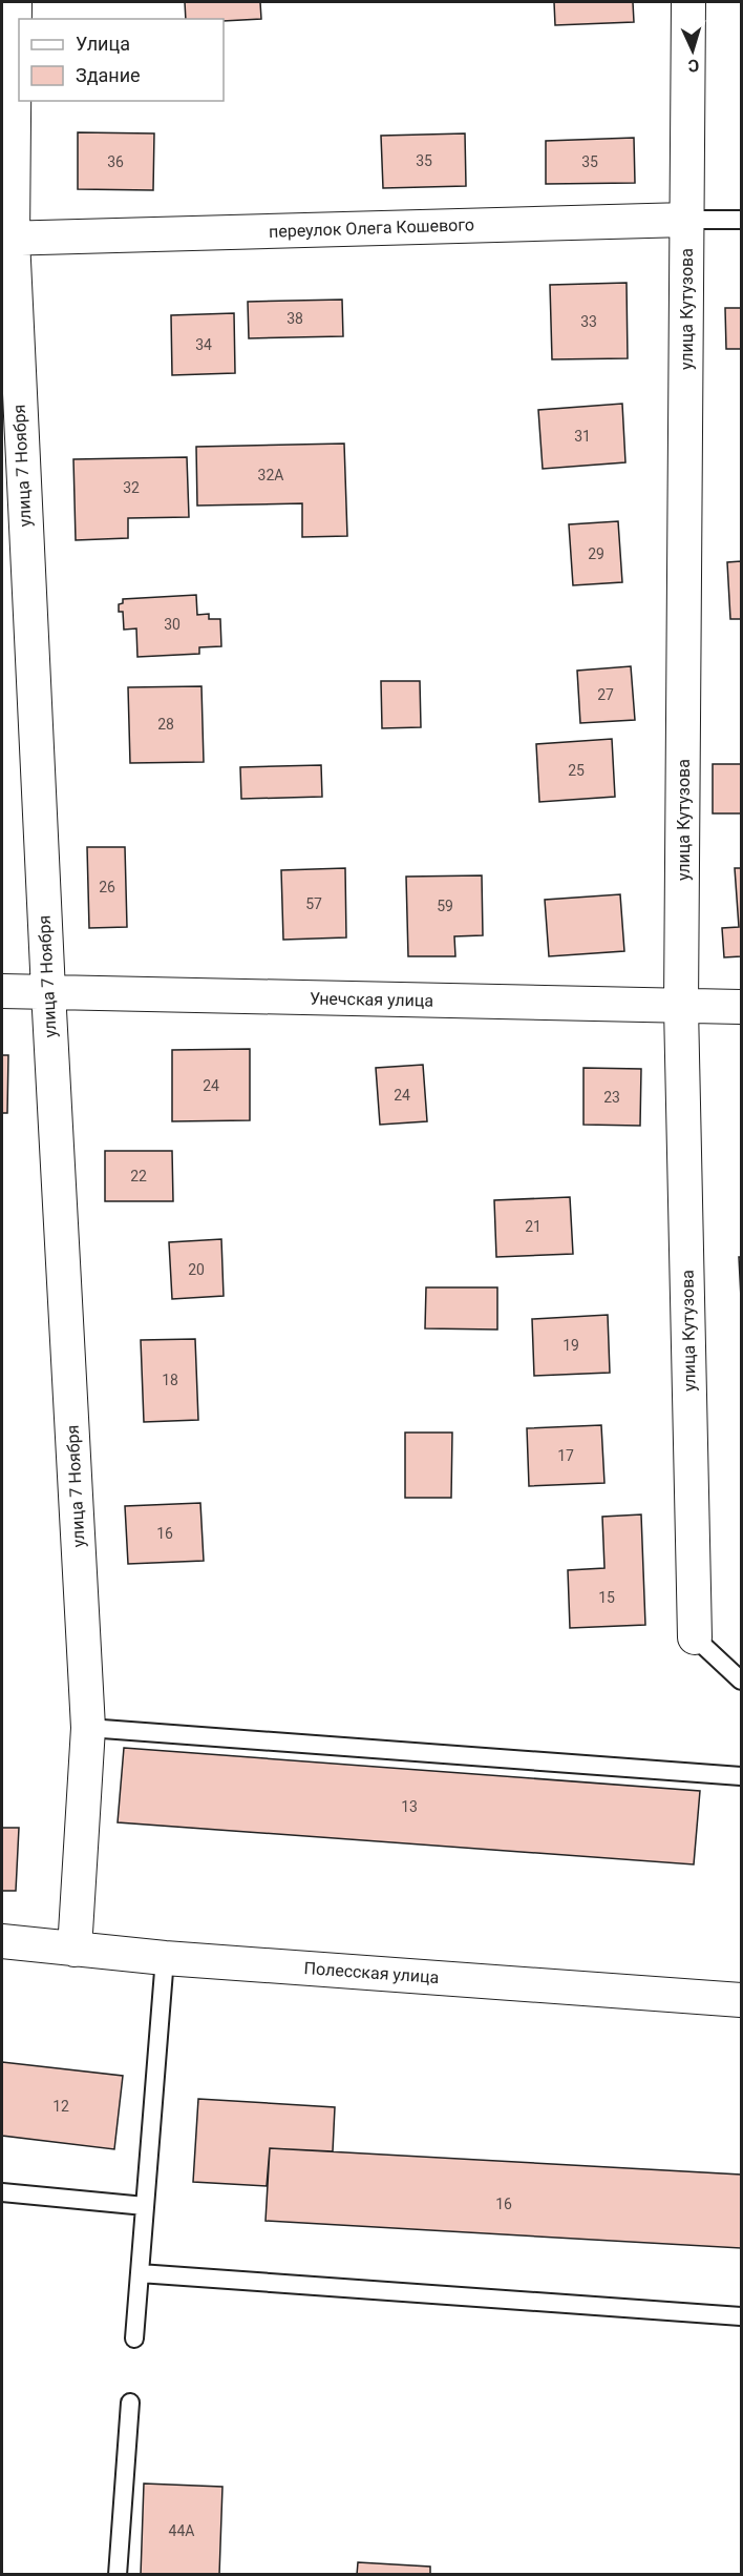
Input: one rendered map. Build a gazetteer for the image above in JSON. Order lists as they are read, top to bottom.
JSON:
{
  "streets": {
    "street": [
      "переулок Олега Кошевого",
      "улица Кутузова",
      "улица 7 Ноября",
      "Унечская улица",
      "Полесская улица"
    ]
  },
  "crossings": [
    ["переулок Олега Кошевого", "улица Кутузова"],
    ["переулок Олега Кошевого", "улица 7 Ноября"],
    ["улица Кутузова", "Унечская улица"],
    ["улица 7 Ноября", "Унечская улица"],
    ["улица 7 Ноября", "Полесская улица"]
  ],
  "house_numbers": [
    "35",
    "36",
    "35",
    "38",
    "33",
    "34",
    "31",
    "32А",
    "32",
    "29",
    "30",
    "27",
    "28",
    "25",
    "26",
    "57",
    "59",
    "24",
    "24",
    "23",
    "22",
    "21",
    "20",
    "19",
    "18",
    "17",
    "16",
    "15",
    "13",
    "12",
    "16",
    "44А"
  ],
  "legend": ["Улица", "Здание"],
  "north": "bottom"
}
